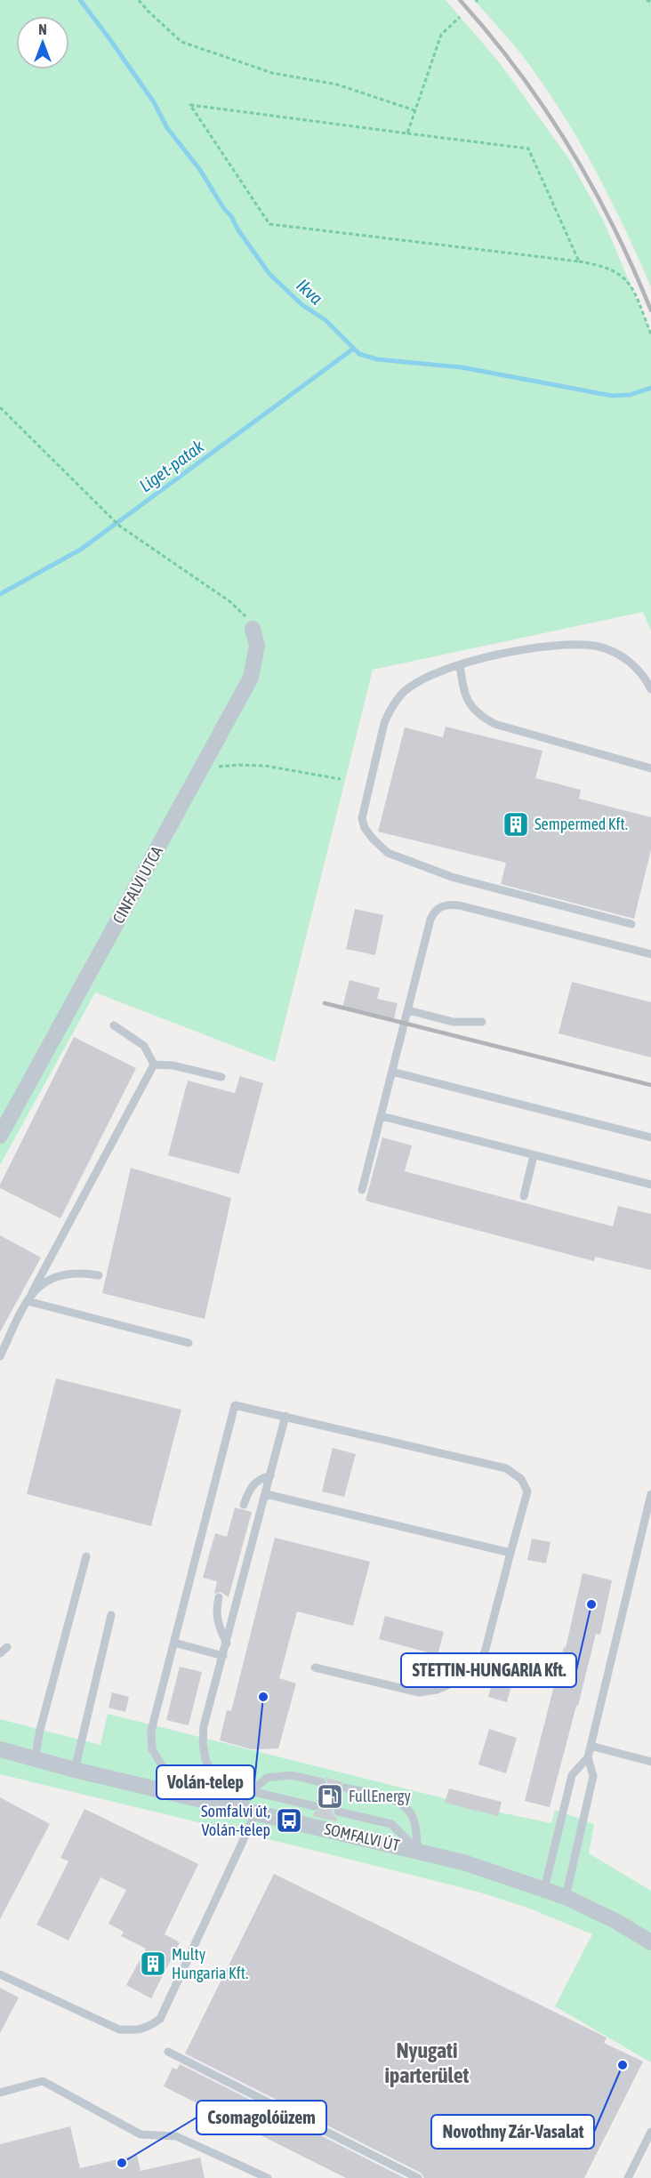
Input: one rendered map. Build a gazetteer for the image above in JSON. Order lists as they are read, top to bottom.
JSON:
{
  "streets": {
    "street": ["CINFALVI UTCA", "SOMFALVI ÚT"]
  },
  "districts": ["Nyugati iparterület"],
  "water": ["Ikva", "Liget-patak"],
  "places": {
    "building": ["Sempermed Kft.", "Multy Hungaria Kft."],
    "other": [
      "STETTIN-HUNGARIA Kft.",
      "Volán-telep",
      "Novothny Zár-Vasalat",
      "Csomagolóüzem"
    ],
    "fuel station": ["FullEnergy"],
    "bus stop": ["Somfalvi út, Volán-telep"]
  },
  "north": "top"
}
